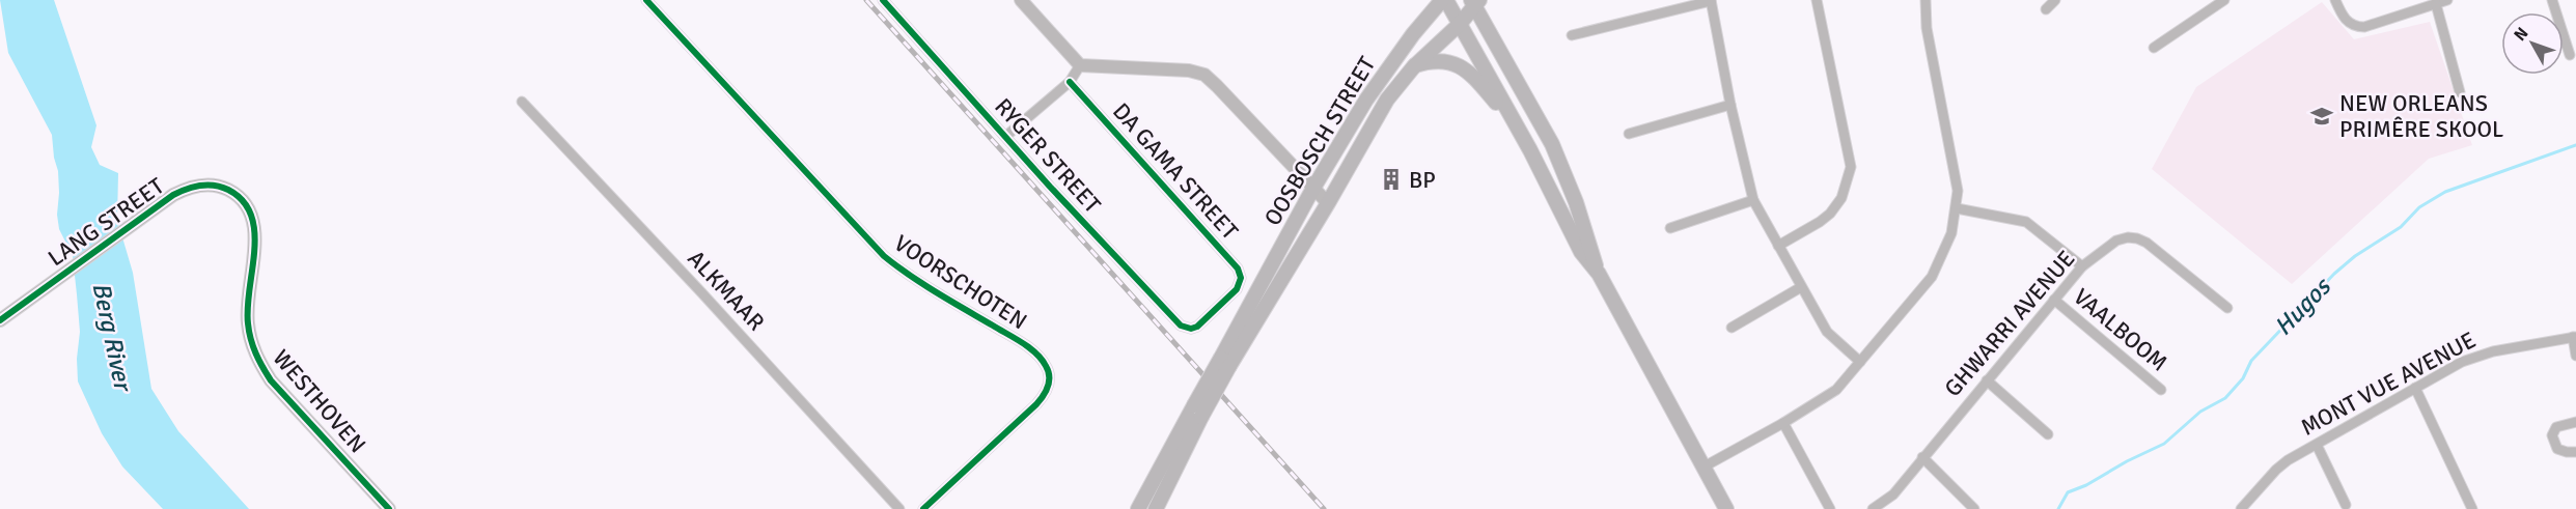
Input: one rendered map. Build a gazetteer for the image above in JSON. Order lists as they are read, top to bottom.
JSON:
{
  "streets": {
    "main road": ["OOSBOSCH STREET"],
    "street": [
      "RYGER STREET",
      "DA GAMA STREET",
      "LANG STREET",
      "VOORSCHOTEN",
      "ALKMAAR",
      "GHWARRI AVENUE",
      "VAALBOOM",
      "MONT VUE AVENUE",
      "WESTHOVEN"
    ]
  },
  "crossings": [
    ["RYGER STREET", "DA GAMA STREET"],
    ["LANG STREET", "WESTHOVEN"],
    ["GHWARRI AVENUE", "VAALBOOM"]
  ],
  "water": ["Hugos", "Berg River"],
  "places": {
    "school or university": ["NEW ORLEANS PRIMÊRE SKOOL"],
    "building": ["BP"]
  },
  "north": "top left"
}
